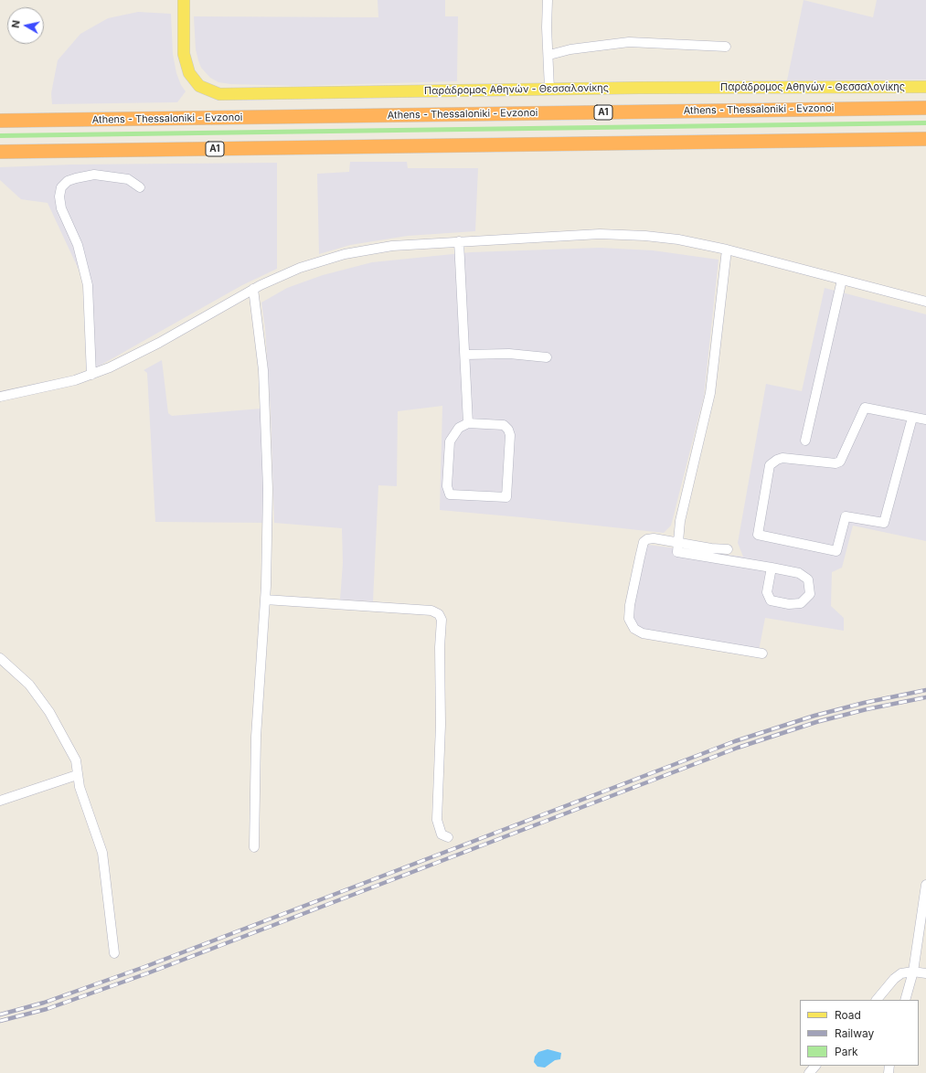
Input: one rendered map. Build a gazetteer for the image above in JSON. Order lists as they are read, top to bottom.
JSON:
{
  "streets": {
    "highway": ["Athens - Thessaloniki - Evzonoi", "Α1"],
    "main road": ["Παράδρομος Αθηνών - Θεσσαλονίκης"]
  },
  "legend": ["Road", "Railway", "Park"],
  "north": "left"
}
